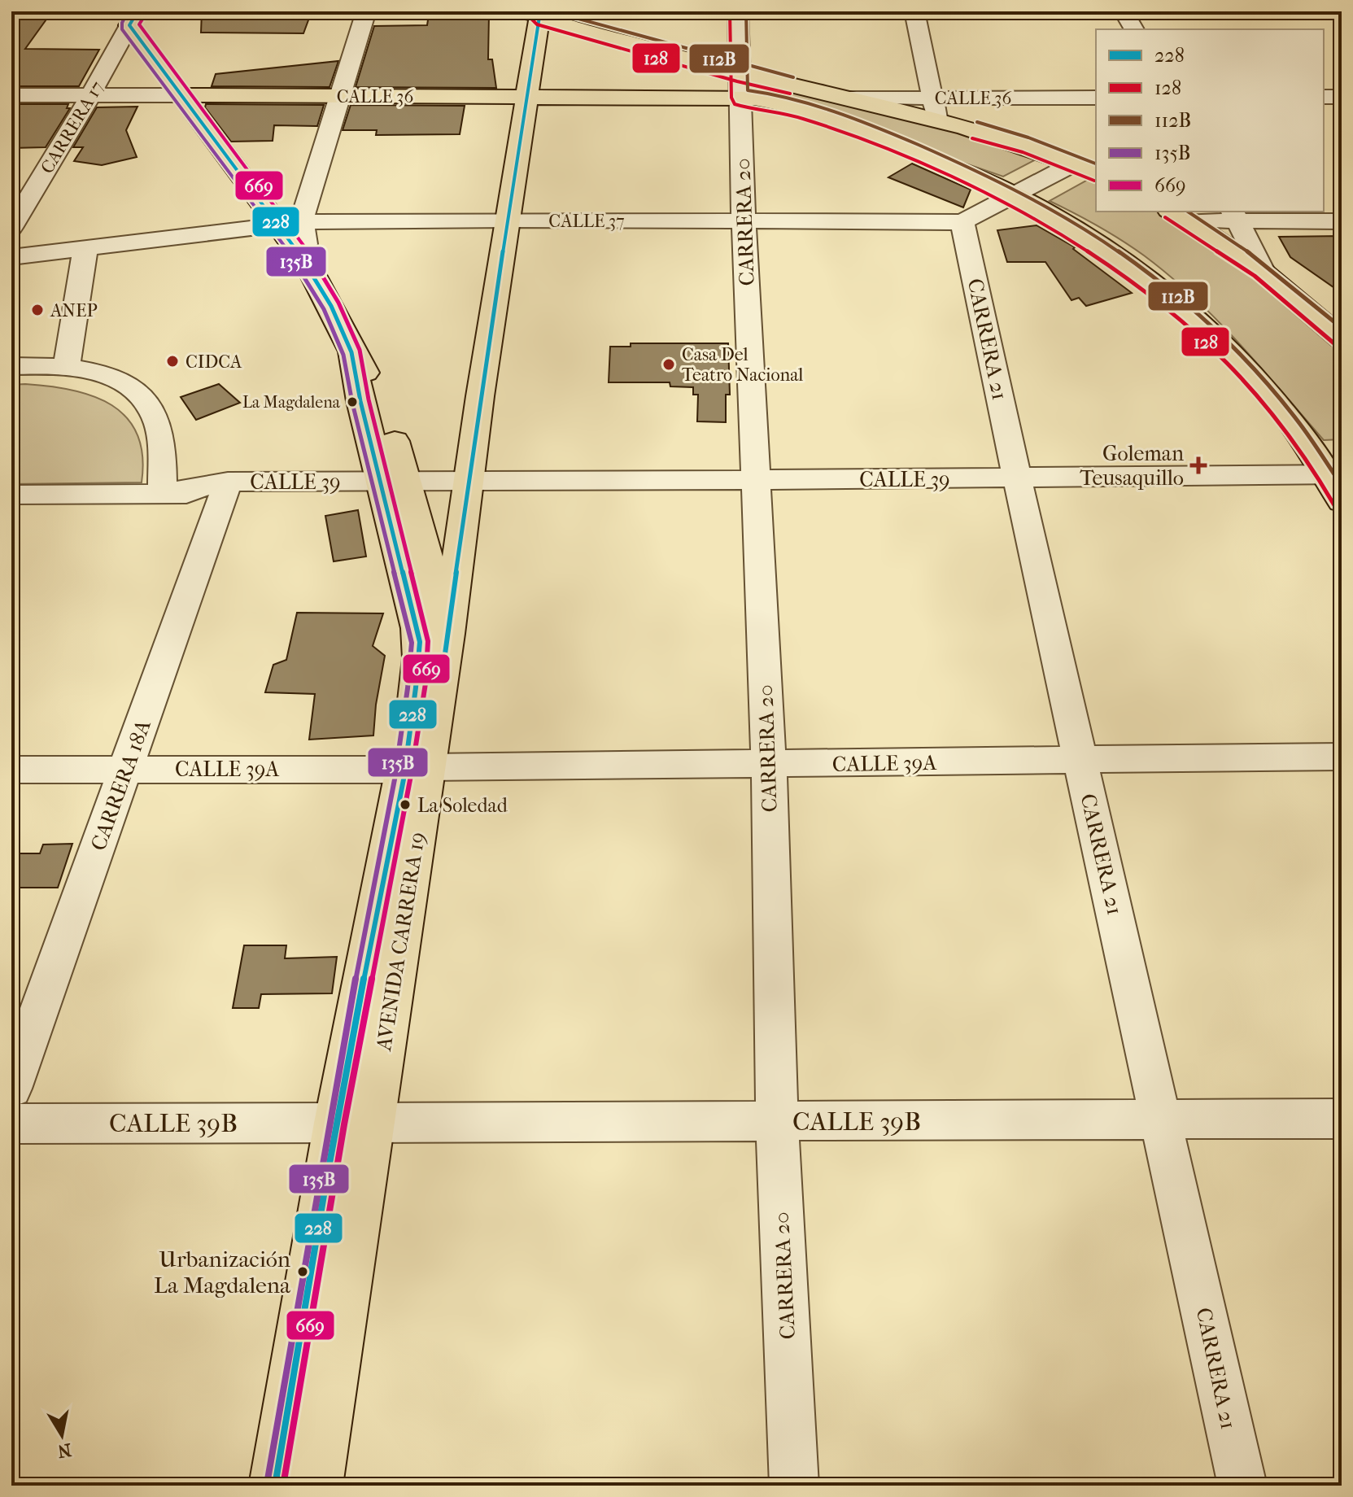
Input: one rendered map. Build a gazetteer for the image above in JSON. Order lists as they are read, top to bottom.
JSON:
{
  "streets": {
    "main road": ["CALLE 36", "AVENIDA CARRERA 19"],
    "street": [
      "CARRERA 17",
      "CALLE 37",
      "CARRERA 20",
      "CARRERA 21",
      "CALLE 39",
      "CALLE 39A",
      "CARRERA 18A",
      "CALLE 39B"
    ]
  },
  "crossings": [
    ["CALLE 36", "CARRERA 17"],
    ["CALLE 36", "CARRERA 20"],
    ["CALLE 36", "AVENIDA CARRERA 19"],
    ["CALLE 37", "CARRERA 20"],
    ["CALLE 37", "CARRERA 21"],
    ["CALLE 37", "AVENIDA CARRERA 19"],
    ["CARRERA 20", "CALLE 39"],
    ["CARRERA 20", "CALLE 39A"],
    ["CARRERA 20", "CALLE 39B"],
    ["CARRERA 21", "CALLE 39"],
    ["CARRERA 21", "CALLE 39A"],
    ["CARRERA 21", "CALLE 39B"],
    ["CALLE 39", "CARRERA 18A"],
    ["CALLE 39", "AVENIDA CARRERA 19"],
    ["CALLE 39A", "CARRERA 18A"],
    ["CALLE 39A", "AVENIDA CARRERA 19"],
    ["AVENIDA CARRERA 19", "CALLE 39B"]
  ],
  "places": {
    "other": [
      "ANEP",
      "CIDCA",
      "Casa Del Teatro Nacional",
      "La Magdalena",
      "La Soledad",
      "Urbanización La Magdalena"
    ],
    "health": ["Goleman Teusaquillo"]
  },
  "lines": [
    "transit line 228",
    "transit line 128",
    "transit line 112B",
    "transit line 135B",
    "transit line 669"
  ],
  "legend": [
    "228",
    "128",
    "112B",
    "135B",
    "669"
  ],
  "north": "bottom"
}
